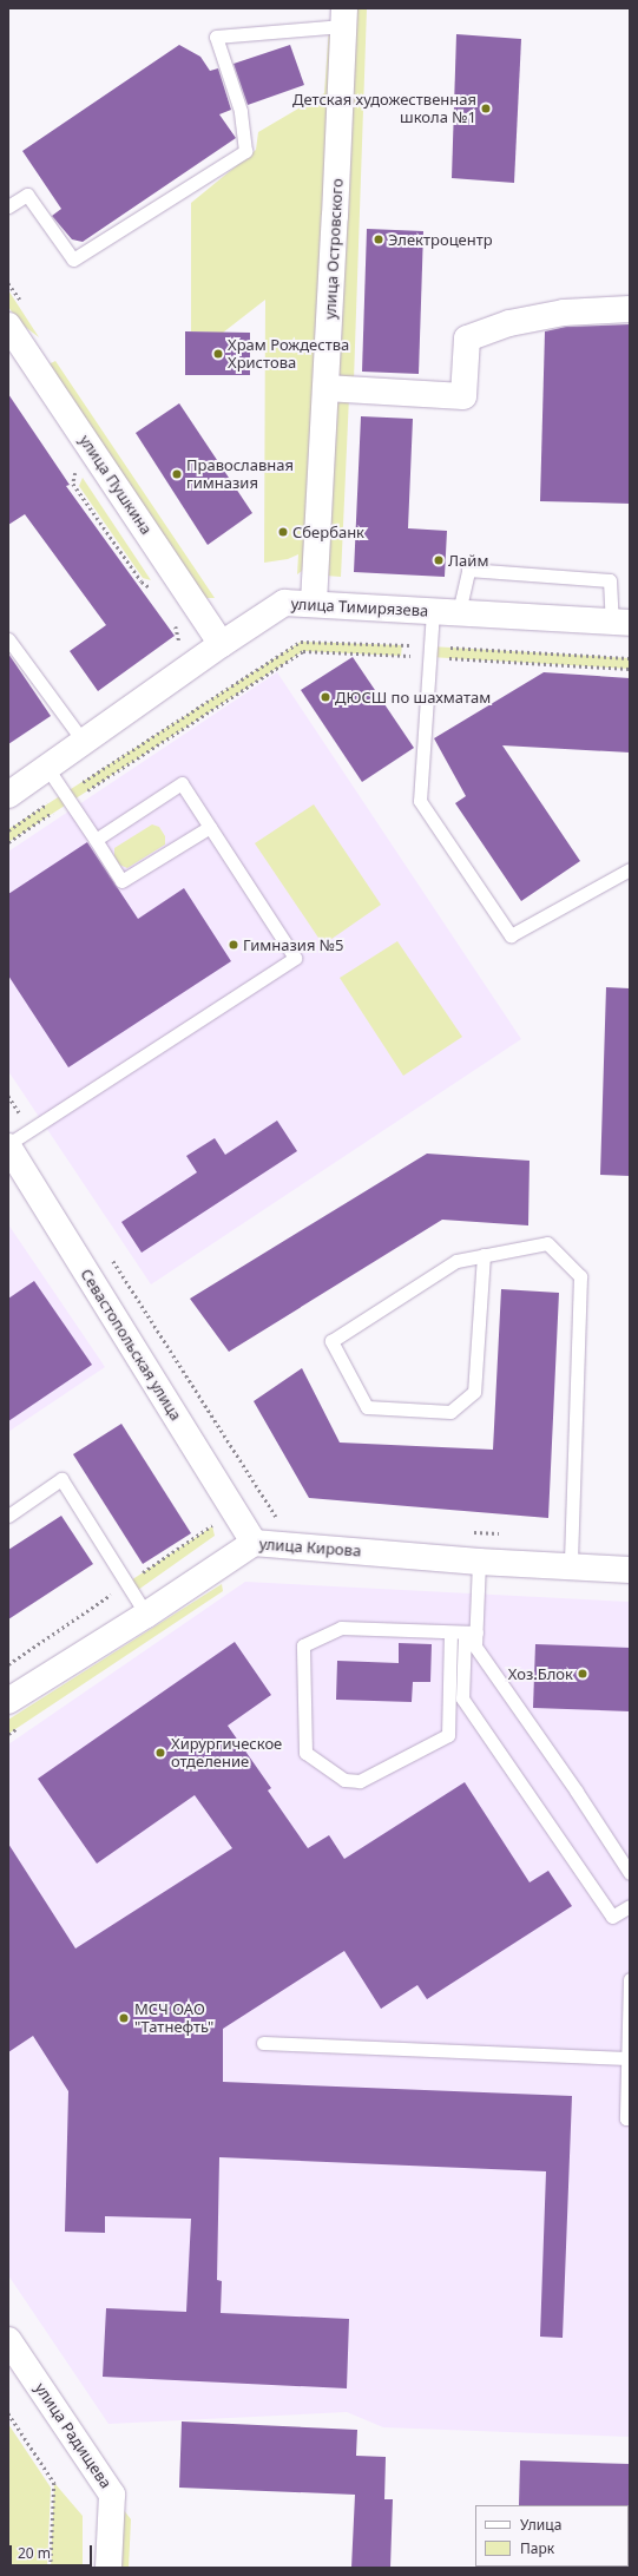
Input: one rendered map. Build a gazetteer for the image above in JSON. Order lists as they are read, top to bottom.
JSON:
{
  "streets": {
    "street": [
      "улица Островского",
      "улица Пушкина",
      "улица Тимирязева",
      "Севастопольская улица",
      "улица Кирова",
      "улица Радищева"
    ]
  },
  "crossings": [
    ["улица Островского", "улица Тимирязева"],
    ["улица Пушкина", "улица Тимирязева"],
    ["Севастопольская улица", "улица Кирова"]
  ],
  "places": [
    "Детская художественная школа №1",
    "Электроцентр",
    "Храм Рождества Христова",
    "Православная гимназия",
    "Сбербанк",
    "Лайм",
    "ДЮСШ по шахматам",
    "Гимназия №5",
    "Хоз.Блок",
    "Хирургическое отделение",
    "МСЧ ОАО \"Татнефть\""
  ],
  "legend": ["Улица", "Парк"],
  "scale_bar": "20 m"
}
